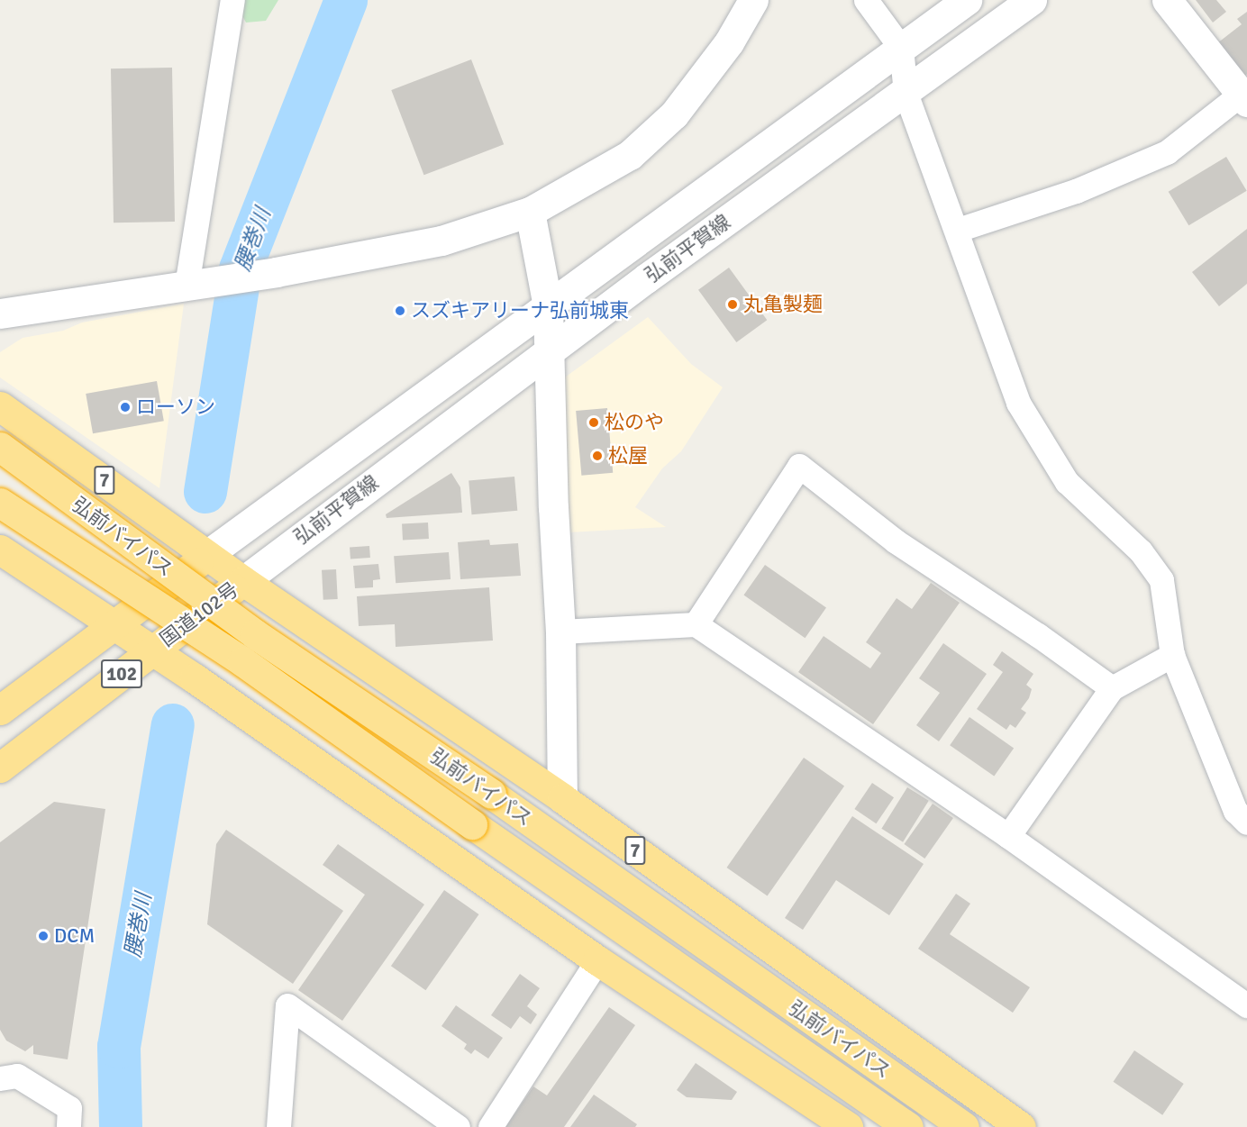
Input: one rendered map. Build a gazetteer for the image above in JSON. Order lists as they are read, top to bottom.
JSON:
{
  "streets": {
    "highway": [
      "7",
      "弘前バイパス",
      "国道102号",
      "102"
    ],
    "main road": ["弘前平賀線"]
  },
  "crossings": [
    ["弘前平賀線", "7"],
    ["弘前平賀線", "国道102号"],
    ["弘前平賀線", "102"],
    ["7", "国道102号"],
    ["7", "102"]
  ],
  "water": ["腰巻川"],
  "places": [
    "丸亀製麺",
    "スズキアリーナ弘前城東",
    "ローソン",
    "松のや",
    "松屋",
    "DCM"
  ]
}
